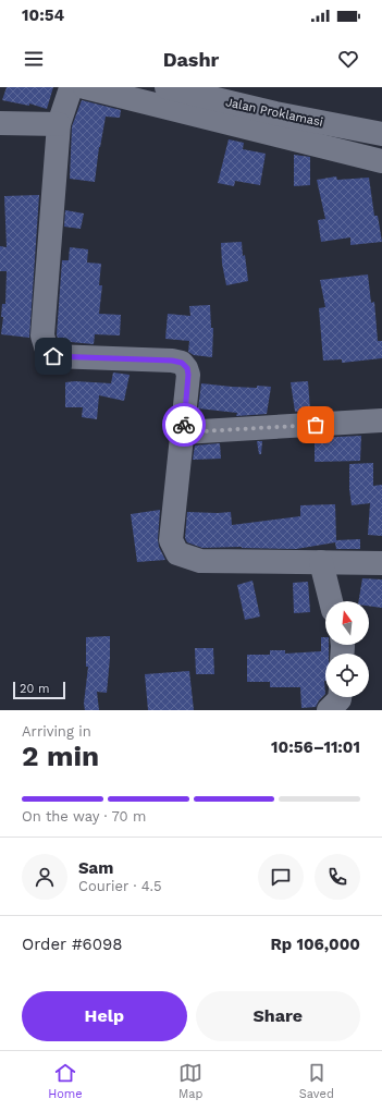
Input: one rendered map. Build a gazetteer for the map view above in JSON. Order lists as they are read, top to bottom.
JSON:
{
  "streets": {
    "street": ["Jalan Proklamasi"]
  },
  "scale_bar": "20 m",
  "north": "top",
  "page": {
    "status": "10:54",
    "header": "Dashr",
    "scale": "20 m",
    "heading": ["2 min", "Arriving in", "10:56–11:01"],
    "panel": [
      "Sam",
      "Courier · 4.5",
      "Order #6098",
      "Rp 106,000"
    ],
    "bar": "On the way · 70 m",
    "buttons": ["Help", "Share"],
    "tabs": ["Home", "Map", "Saved"]
  }
}
